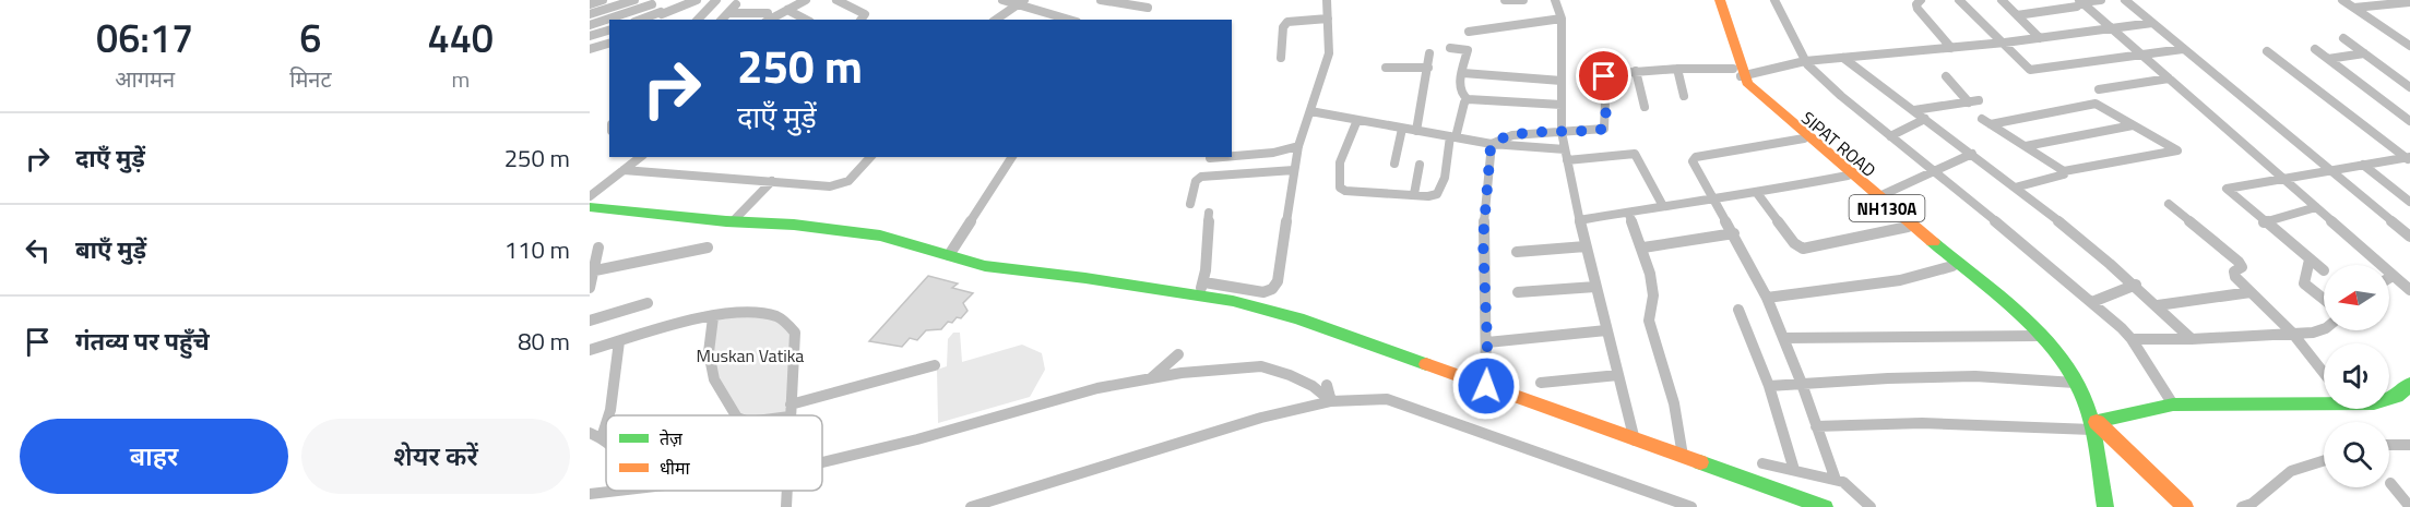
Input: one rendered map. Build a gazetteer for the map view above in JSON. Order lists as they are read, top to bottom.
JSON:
{
  "streets": {
    "main road": ["SIPAT ROAD", "NH130A"]
  },
  "parks": ["Muskan Vatika"],
  "legend": ["तेज़", "धीमा"],
  "north": "left",
  "page": {
    "eta": [
      "06:17",
      "आगमन",
      "6",
      "मिनट",
      "440",
      "m"
    ],
    "turn": ["250 m", "दाएँ मुड़ें"],
    "list": [
      {
        "name": "दाएँ मुड़ें",
        "value": "250 m"
      },
      {
        "name": "बाएँ मुड़ें",
        "value": "110 m"
      },
      {
        "name": "गंतव्य पर पहुँचे",
        "value": "80 m"
      }
    ],
    "buttons": ["बाहर", "शेयर करें"]
  }
}
